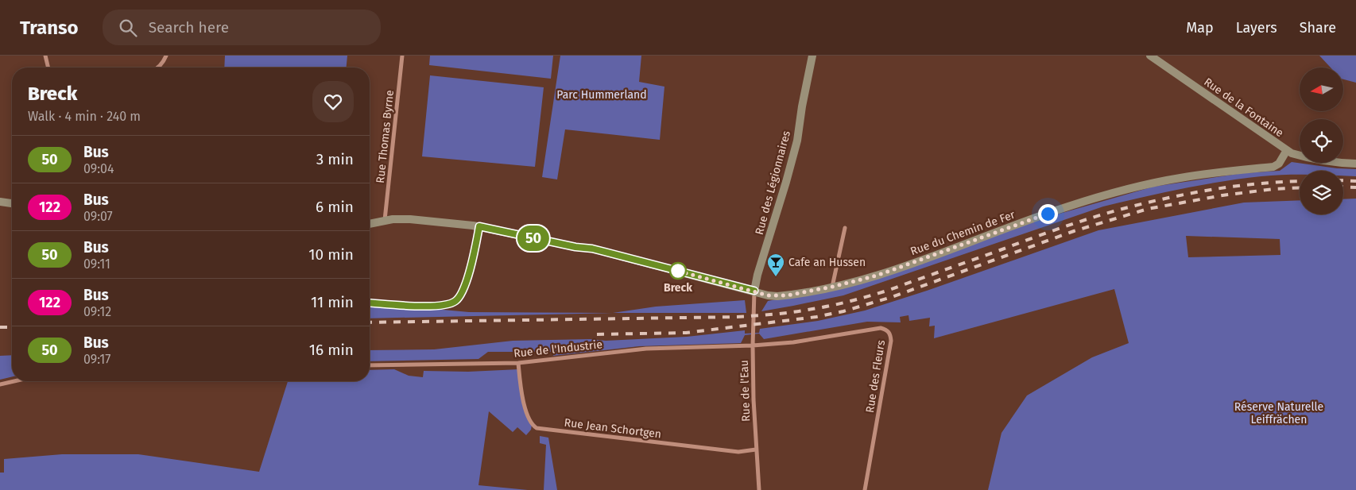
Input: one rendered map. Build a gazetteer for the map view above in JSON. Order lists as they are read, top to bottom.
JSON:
{
  "streets": {
    "main road": ["Rue de la Fontaine", "Rue des Légionnaires", "Rue du Chemin de Fer"],
    "street": [
      "Rue Thomas Byrne",
      "Rue de l'Industrie",
      "Rue des Fleurs",
      "Rue de l'Eau",
      "Rue Jean Schortgen"
    ]
  },
  "crossings": [
    ["Rue de la Fontaine", "Rue du Chemin de Fer"],
    ["Rue Thomas Byrne", "Rue du Chemin de Fer"],
    ["Rue des Légionnaires", "Rue du Chemin de Fer"],
    ["Rue des Légionnaires", "Rue de l'Eau"],
    ["Rue du Chemin de Fer", "Rue de l'Eau"],
    ["Rue de l'Industrie", "Rue des Fleurs"],
    ["Rue de l'Industrie", "Rue de l'Eau"],
    ["Rue de l'Industrie", "Rue Jean Schortgen"],
    ["Rue des Fleurs", "Rue de l'Eau"],
    ["Rue de l'Eau", "Rue Jean Schortgen"]
  ],
  "parks": ["Parc Hummerland", "Réserve Naturelle Leiffrächen"],
  "places": {
    "other": ["Breck"],
    "bar": ["Cafe an Hussen"]
  },
  "lines": ["bus line 50"],
  "north": "left",
  "page": {
    "header": "Transo",
    "search": "Search here",
    "nav": ["Map", "Layers", "Share"],
    "on_map": "50",
    "heading": ["Breck", "Walk · 4 min · 240 m"],
    "list": [
      {
        "mark": "50",
        "name": "Bus",
        "note": "09:04",
        "value": "3 min"
      },
      {
        "mark": "122",
        "name": "Bus",
        "note": "09:07",
        "value": "6 min"
      },
      {
        "mark": "50",
        "name": "Bus",
        "note": "09:11",
        "value": "10 min"
      },
      {
        "mark": "122",
        "name": "Bus",
        "note": "09:12",
        "value": "11 min"
      },
      {
        "mark": "50",
        "name": "Bus",
        "note": "09:17",
        "value": "16 min"
      }
    ]
  }
}
